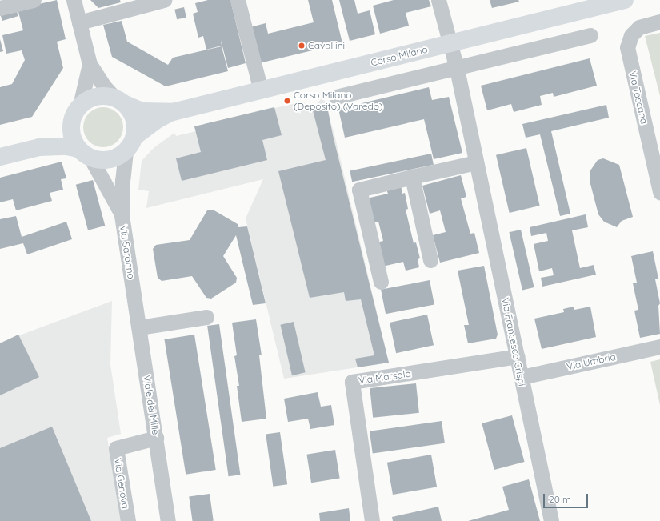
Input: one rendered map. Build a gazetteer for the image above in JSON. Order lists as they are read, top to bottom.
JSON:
{
  "streets": {
    "main road": ["Corso Milano"],
    "street": [
      "Via Toscana",
      "Via Saronno",
      "Via Francesco Crispi",
      "Via Umbria",
      "Via Marsala",
      "Viale dei Mille",
      "Via Genova"
    ]
  },
  "crossings": [
    ["Corso Milano", "Via Saronno"],
    ["Corso Milano", "Via Francesco Crispi"],
    ["Via Saronno", "Viale dei Mille"],
    ["Via Francesco Crispi", "Via Umbria"],
    ["Via Francesco Crispi", "Via Marsala"],
    ["Viale dei Mille", "Via Genova"]
  ],
  "places": ["Cavallini", "Corso Milano (Deposito) (Varedo)"],
  "scale_bar": "20 m"
}
